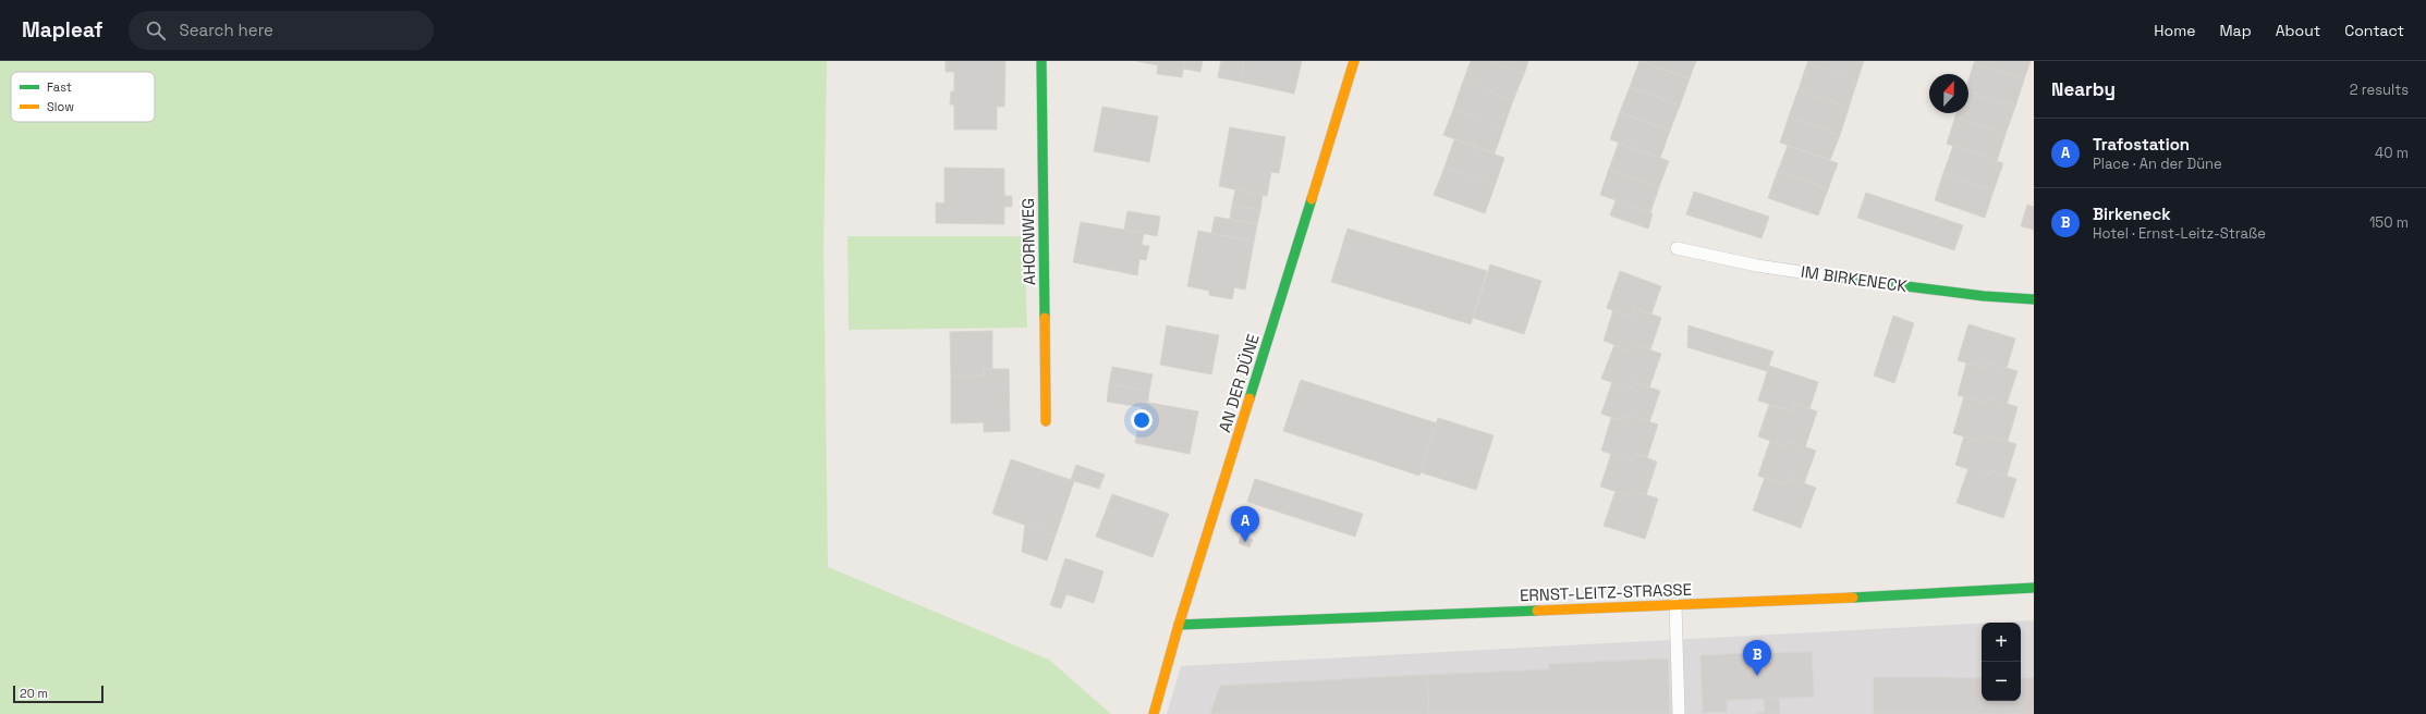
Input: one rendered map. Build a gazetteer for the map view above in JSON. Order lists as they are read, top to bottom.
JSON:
{
  "streets": {
    "street": [
      "AHORNWEG",
      "IM BIRKENECK",
      "AN DER DÜNE",
      "ERNST-LEITZ-STRASSE"
    ]
  },
  "crossings": [
    ["AN DER DÜNE", "ERNST-LEITZ-STRASSE"]
  ],
  "legend": ["Fast", "Slow"],
  "scale_bar": "20 m",
  "north": "top",
  "page": {
    "header": "Mapleaf",
    "search": "Search here",
    "nav": [
      "Home",
      "Map",
      "About",
      "Contact"
    ],
    "heading": ["Nearby", "2 results"],
    "list": [
      {
        "mark": "A",
        "name": "Trafostation",
        "note": "Place · An der Düne",
        "value": "40 m"
      },
      {
        "mark": "B",
        "name": "Birkeneck",
        "note": "Hotel · Ernst-Leitz-Straße",
        "value": "150 m"
      }
    ],
    "pins": ["A", "B"],
    "map_buttons": ["+", "−"],
    "scale": "20 m"
  }
}
